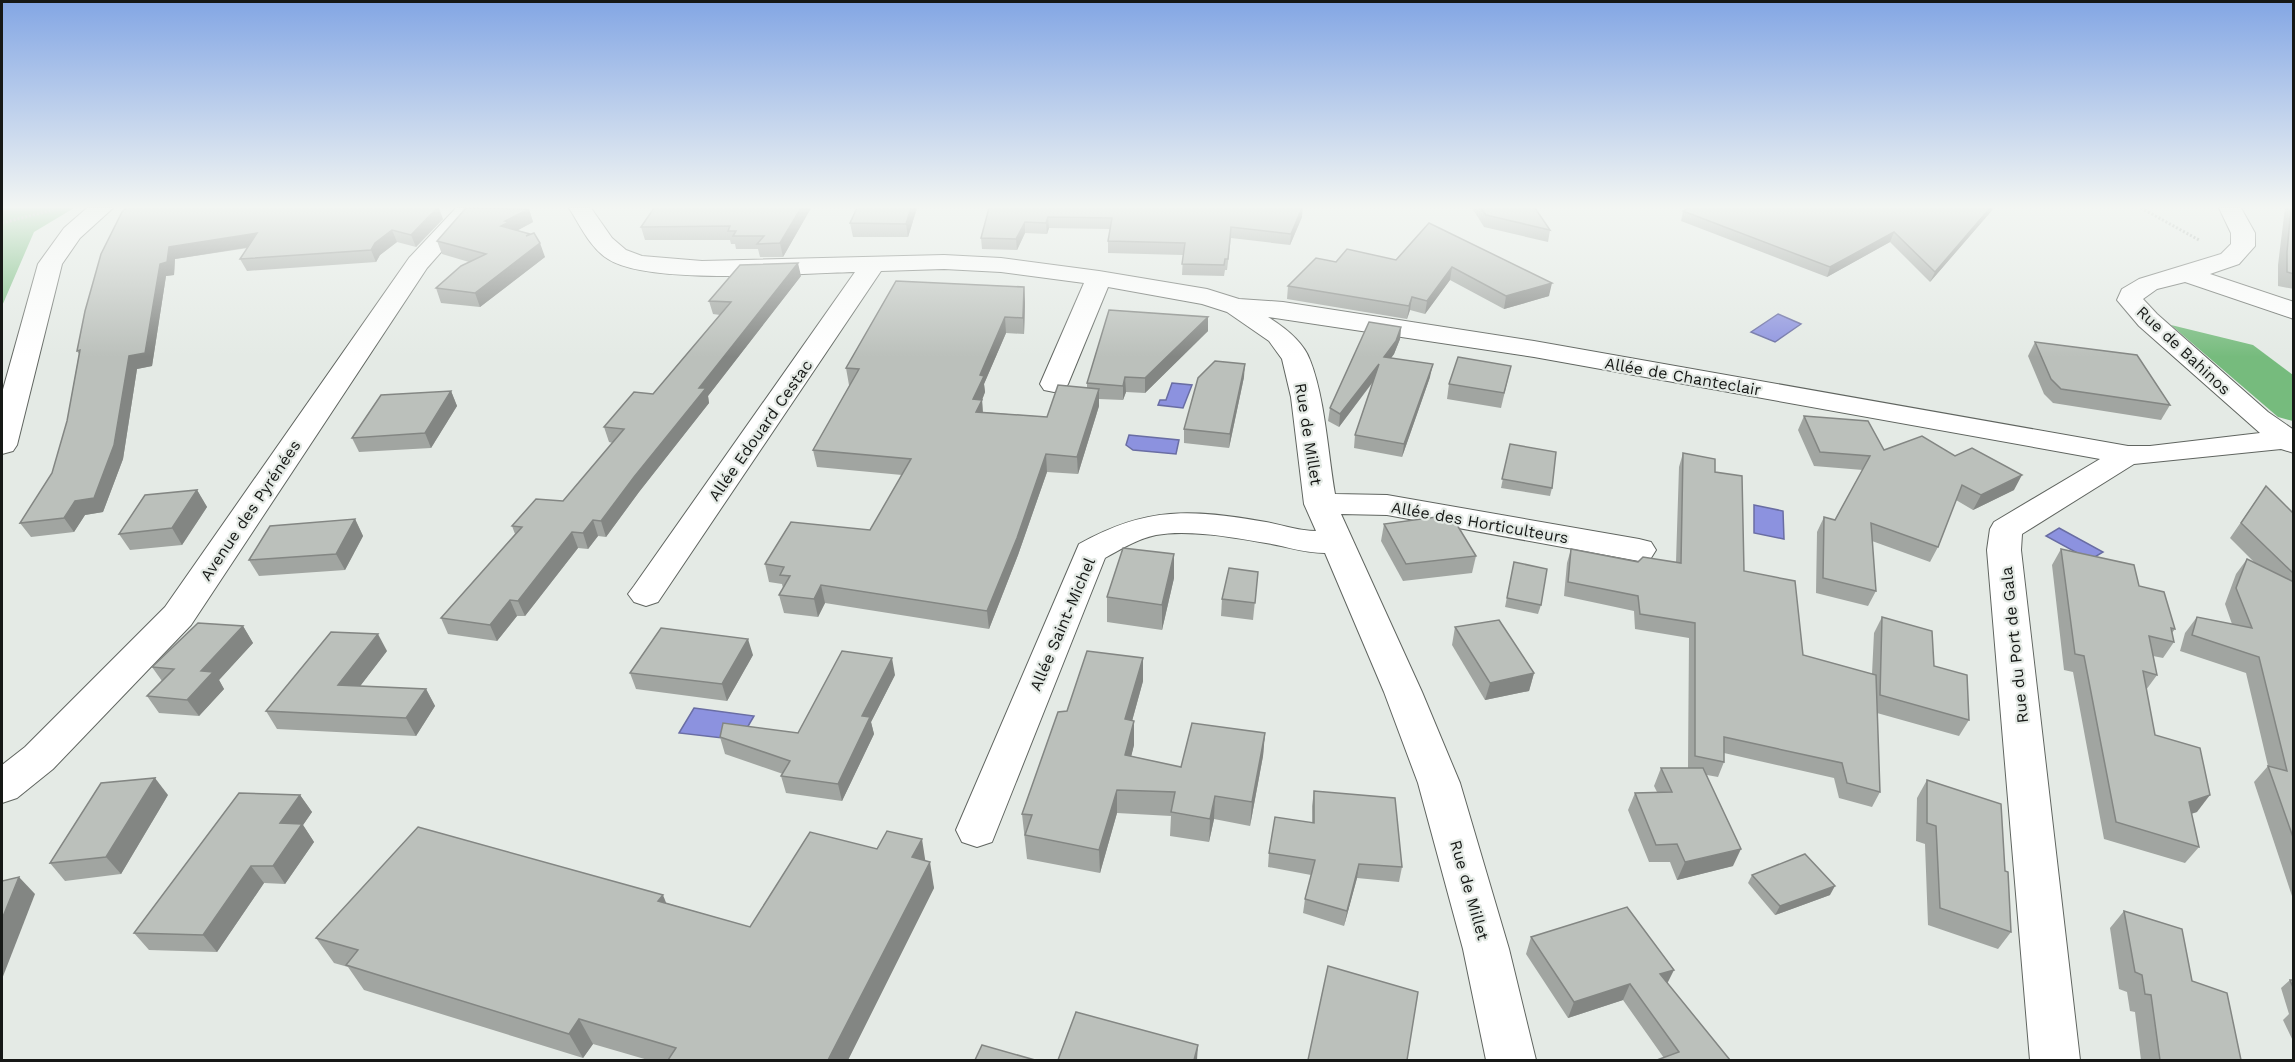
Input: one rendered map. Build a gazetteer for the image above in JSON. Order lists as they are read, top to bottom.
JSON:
{
  "streets": {
    "street": [
      "Rue de Bahinos",
      "Allée de Chanteclair",
      "Allée Edouard Cestac",
      "Rue de Millet",
      "Avenue des Pyrénées",
      "Allée des Horticulteurs",
      "Allée Saint-Michel",
      "Rue du Port de Gala"
    ]
  },
  "crossings": [
    ["Rue de Bahinos", "Rue du Port de Gala"],
    ["Allée de Chanteclair", "Rue de Millet"],
    ["Allée de Chanteclair", "Rue du Port de Gala"],
    ["Allée Edouard Cestac", "Rue de Millet"],
    ["Rue de Millet", "Allée des Horticulteurs"],
    ["Rue de Millet", "Allée Saint-Michel"]
  ]
}
